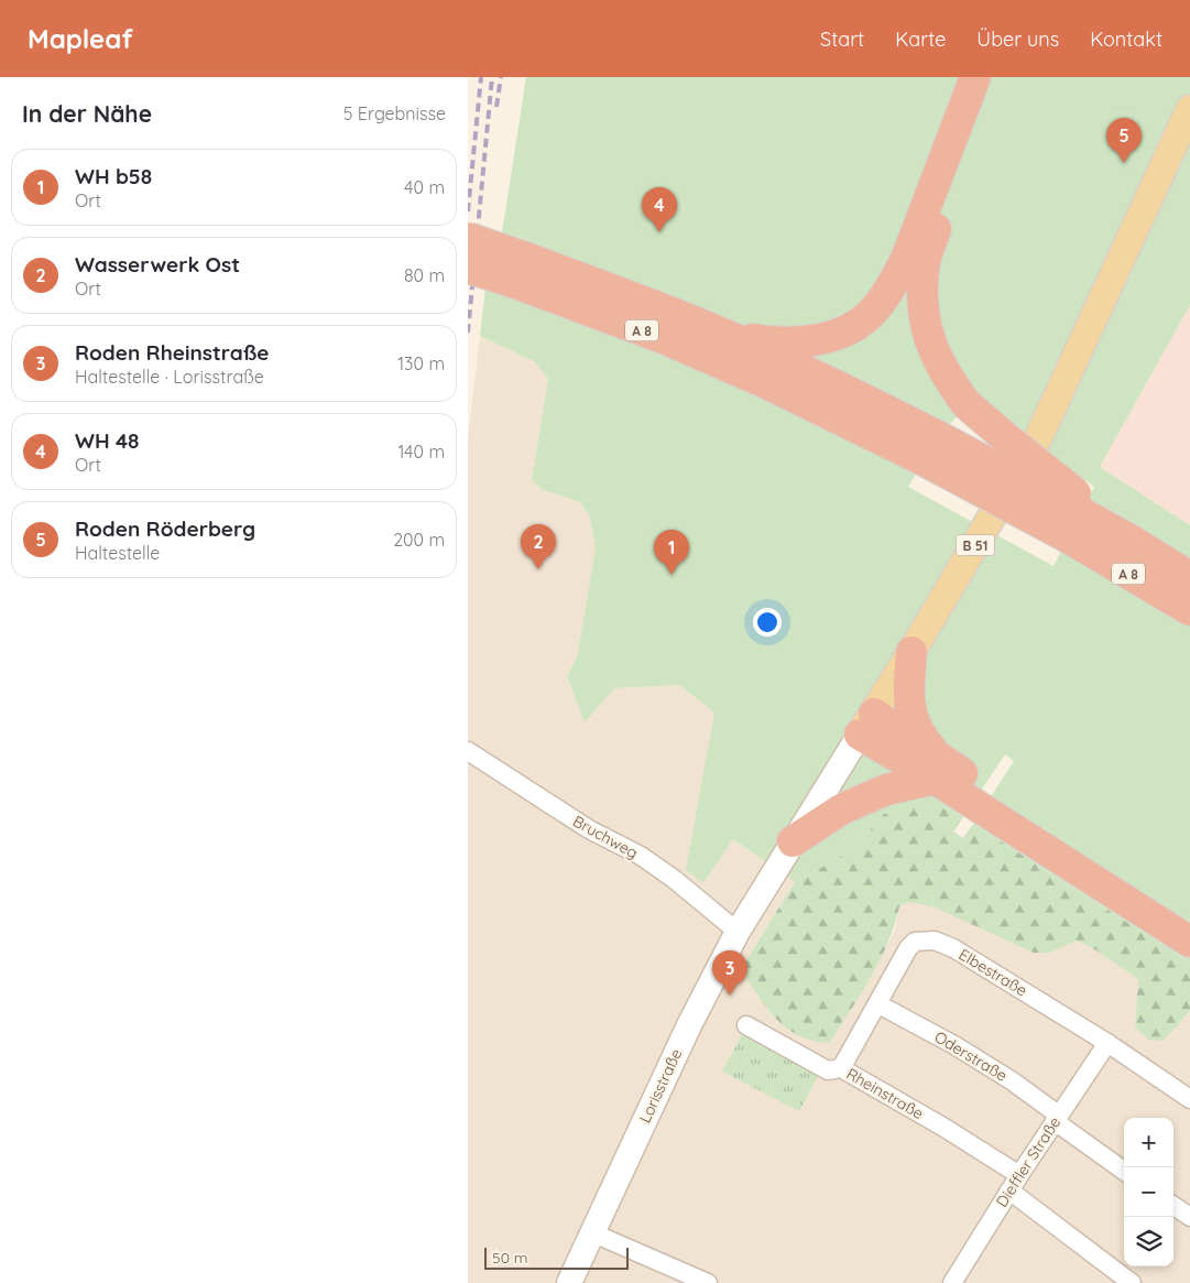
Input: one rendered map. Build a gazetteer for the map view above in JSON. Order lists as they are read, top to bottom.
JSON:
{
  "streets": {
    "highway": ["A 8"],
    "main road": ["B 51"],
    "street": [
      "Bruchweg",
      "Elbestraße",
      "Oderstraße",
      "Lorisstraße",
      "Rheinstraße",
      "Dieffler Straße"
    ]
  },
  "crossings": [
    ["B 51", "Lorisstraße"],
    ["Bruchweg", "Lorisstraße"],
    ["Elbestraße", "Oderstraße"],
    ["Elbestraße", "Rheinstraße"],
    ["Elbestraße", "Dieffler Straße"],
    ["Oderstraße", "Dieffler Straße"],
    ["Rheinstraße", "Dieffler Straße"]
  ],
  "scale_bar": "50 m",
  "page": {
    "header": "Mapleaf",
    "nav": [
      "Start",
      "Karte",
      "Über uns",
      "Kontakt"
    ],
    "heading": ["In der Nähe", "5 Ergebnisse"],
    "pins": [
      "5",
      "4",
      "2",
      "1",
      "3"
    ],
    "list": [
      {
        "mark": "1",
        "name": "WH b58",
        "note": "Ort",
        "value": "40 m"
      },
      {
        "mark": "2",
        "name": "Wasserwerk Ost",
        "note": "Ort",
        "value": "80 m"
      },
      {
        "mark": "3",
        "name": "Roden Rheinstraße",
        "note": "Haltestelle · Lorisstraße",
        "value": "130 m"
      },
      {
        "mark": "4",
        "name": "WH 48",
        "note": "Ort",
        "value": "140 m"
      },
      {
        "mark": "5",
        "name": "Roden Röderberg",
        "note": "Haltestelle",
        "value": "200 m"
      }
    ],
    "map_buttons": ["+", "−"],
    "scale": "50 m"
  }
}
